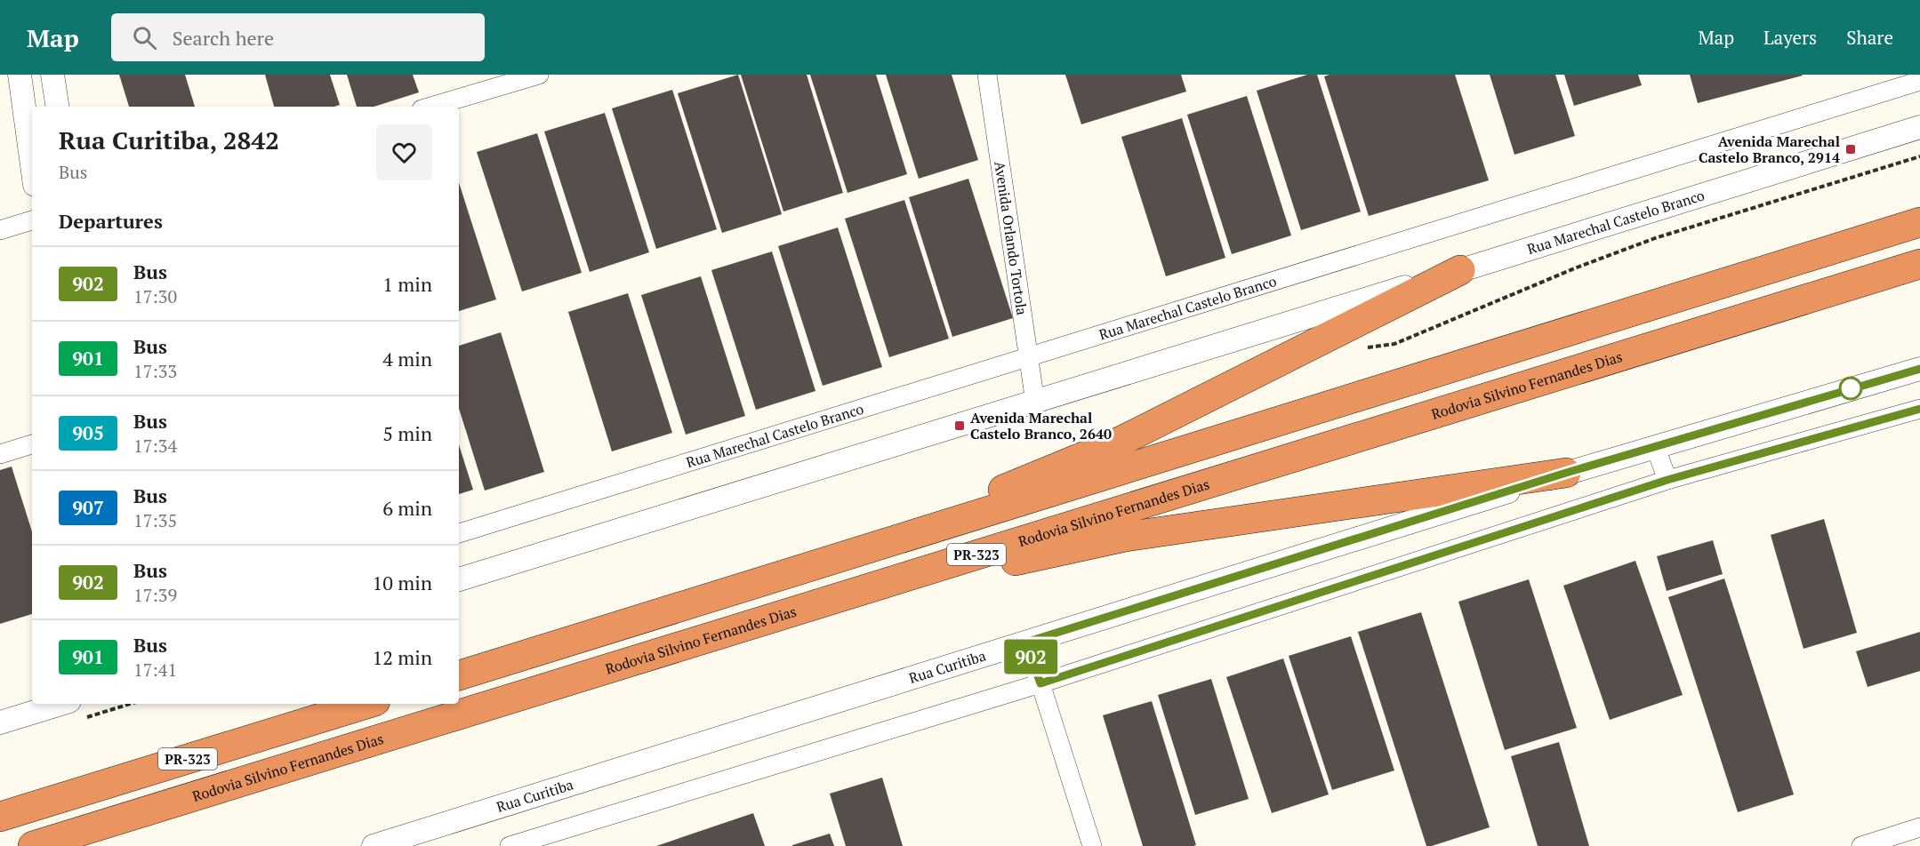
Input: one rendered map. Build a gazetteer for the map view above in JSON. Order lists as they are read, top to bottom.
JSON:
{
  "streets": {
    "highway": ["Rodovia Silvino Fernandes Dias", "PR-323"],
    "street": ["Rua Marechal Castelo Branco", "Avenida Orlando Tortola", "Rua Curitiba"]
  },
  "crossings": [
    ["Rua Marechal Castelo Branco", "Avenida Orlando Tortola"]
  ],
  "places": {
    "transit": ["Avenida Marechal Castelo Branco, 2914", "Avenida Marechal Castelo Branco, 2640"]
  },
  "lines": ["bus line 902"],
  "page": {
    "header": "Map",
    "search": "Search here",
    "nav": ["Map", "Layers", "Share"],
    "on_map": "902",
    "heading": [
      ["Rua Curitiba, 2842", "Bus"],
      "Departures"
    ],
    "list": [
      {
        "mark": "902",
        "name": "Bus",
        "note": "17:30",
        "value": "1 min"
      },
      {
        "mark": "901",
        "name": "Bus",
        "note": "17:33",
        "value": "4 min"
      },
      {
        "mark": "905",
        "name": "Bus",
        "note": "17:34",
        "value": "5 min"
      },
      {
        "mark": "907",
        "name": "Bus",
        "note": "17:35",
        "value": "6 min"
      },
      {
        "mark": "902",
        "name": "Bus",
        "note": "17:39",
        "value": "10 min"
      },
      {
        "mark": "901",
        "name": "Bus",
        "note": "17:41",
        "value": "12 min"
      }
    ]
  }
}
